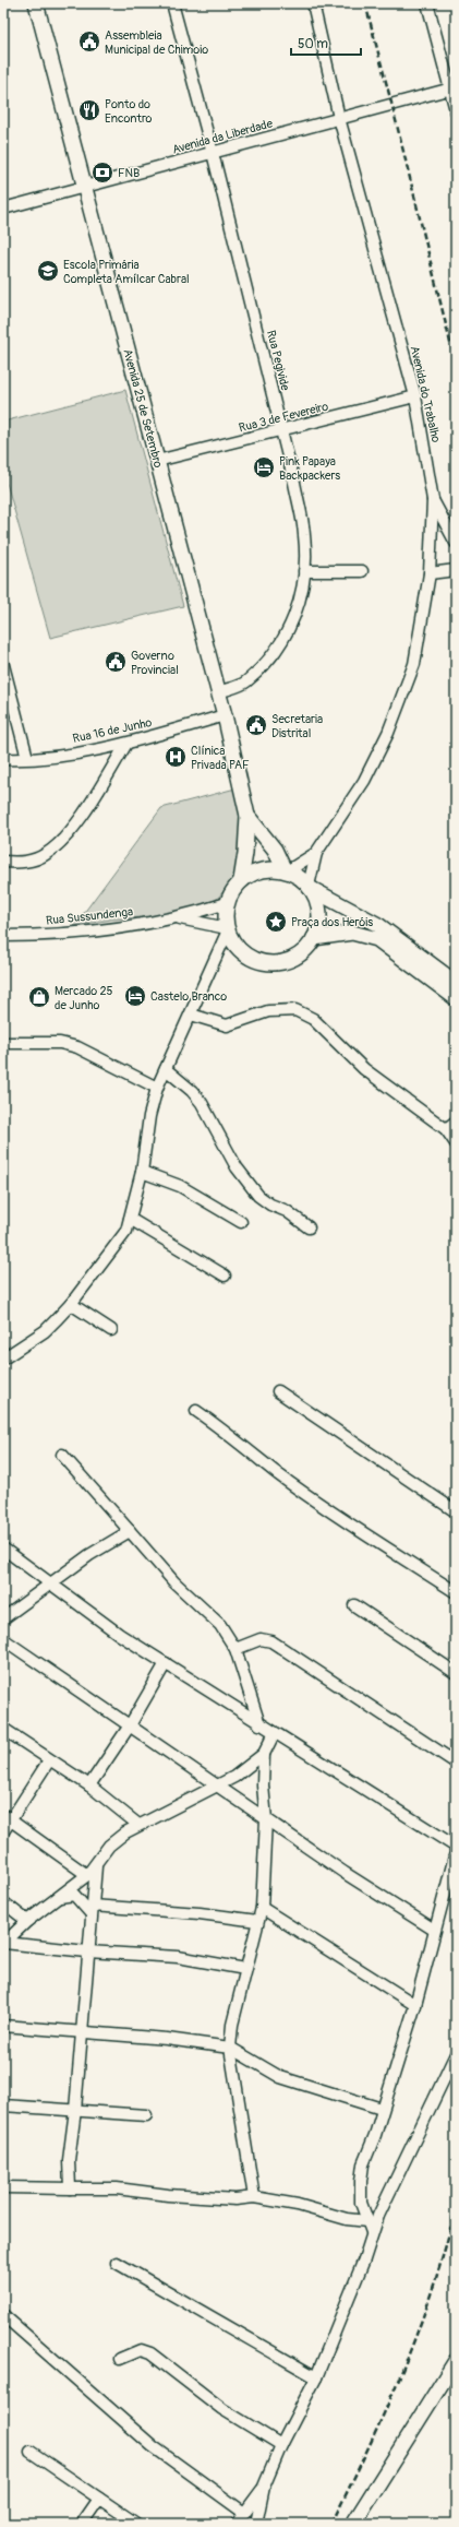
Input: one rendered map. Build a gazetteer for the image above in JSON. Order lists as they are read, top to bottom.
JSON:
{
  "streets": {
    "street": [
      "Avenida da Liberdade",
      "Rua Pegivide",
      "Avenida do Trabalho",
      "Avenida 25 de Setembro",
      "Rua 3 de Fevereiro",
      "Rua 16 de Junho",
      "Rua Sussundenga"
    ]
  },
  "crossings": [
    ["Avenida da Liberdade", "Rua Pegivide"],
    ["Avenida da Liberdade", "Avenida do Trabalho"],
    ["Avenida da Liberdade", "Avenida 25 de Setembro"],
    ["Rua Pegivide", "Avenida 25 de Setembro"],
    ["Rua Pegivide", "Rua 3 de Fevereiro"],
    ["Avenida do Trabalho", "Avenida 25 de Setembro"],
    ["Avenida do Trabalho", "Rua 3 de Fevereiro"],
    ["Avenida do Trabalho", "Rua Sussundenga"],
    ["Avenida 25 de Setembro", "Rua 3 de Fevereiro"],
    ["Avenida 25 de Setembro", "Rua 16 de Junho"],
    ["Avenida 25 de Setembro", "Rua Sussundenga"]
  ],
  "places": {
    "public building": ["Assembleia Municipal de Chimoio", "Governo Provincial", "Secretaria Distrital"],
    "restaurant": ["Ponto do Encontro"],
    "bank": ["FNB"],
    "school or university": ["Escola Primária Completa Amílcar Cabral"],
    "hotel": ["Pink Papaya Backpackers", "Castelo Branco"],
    "hospital": ["Clínica Privada PAF"],
    "place": ["Praça dos Heróis"],
    "shop": ["Mercado 25 de Junho"]
  },
  "scale_bar": "50 m"
}
